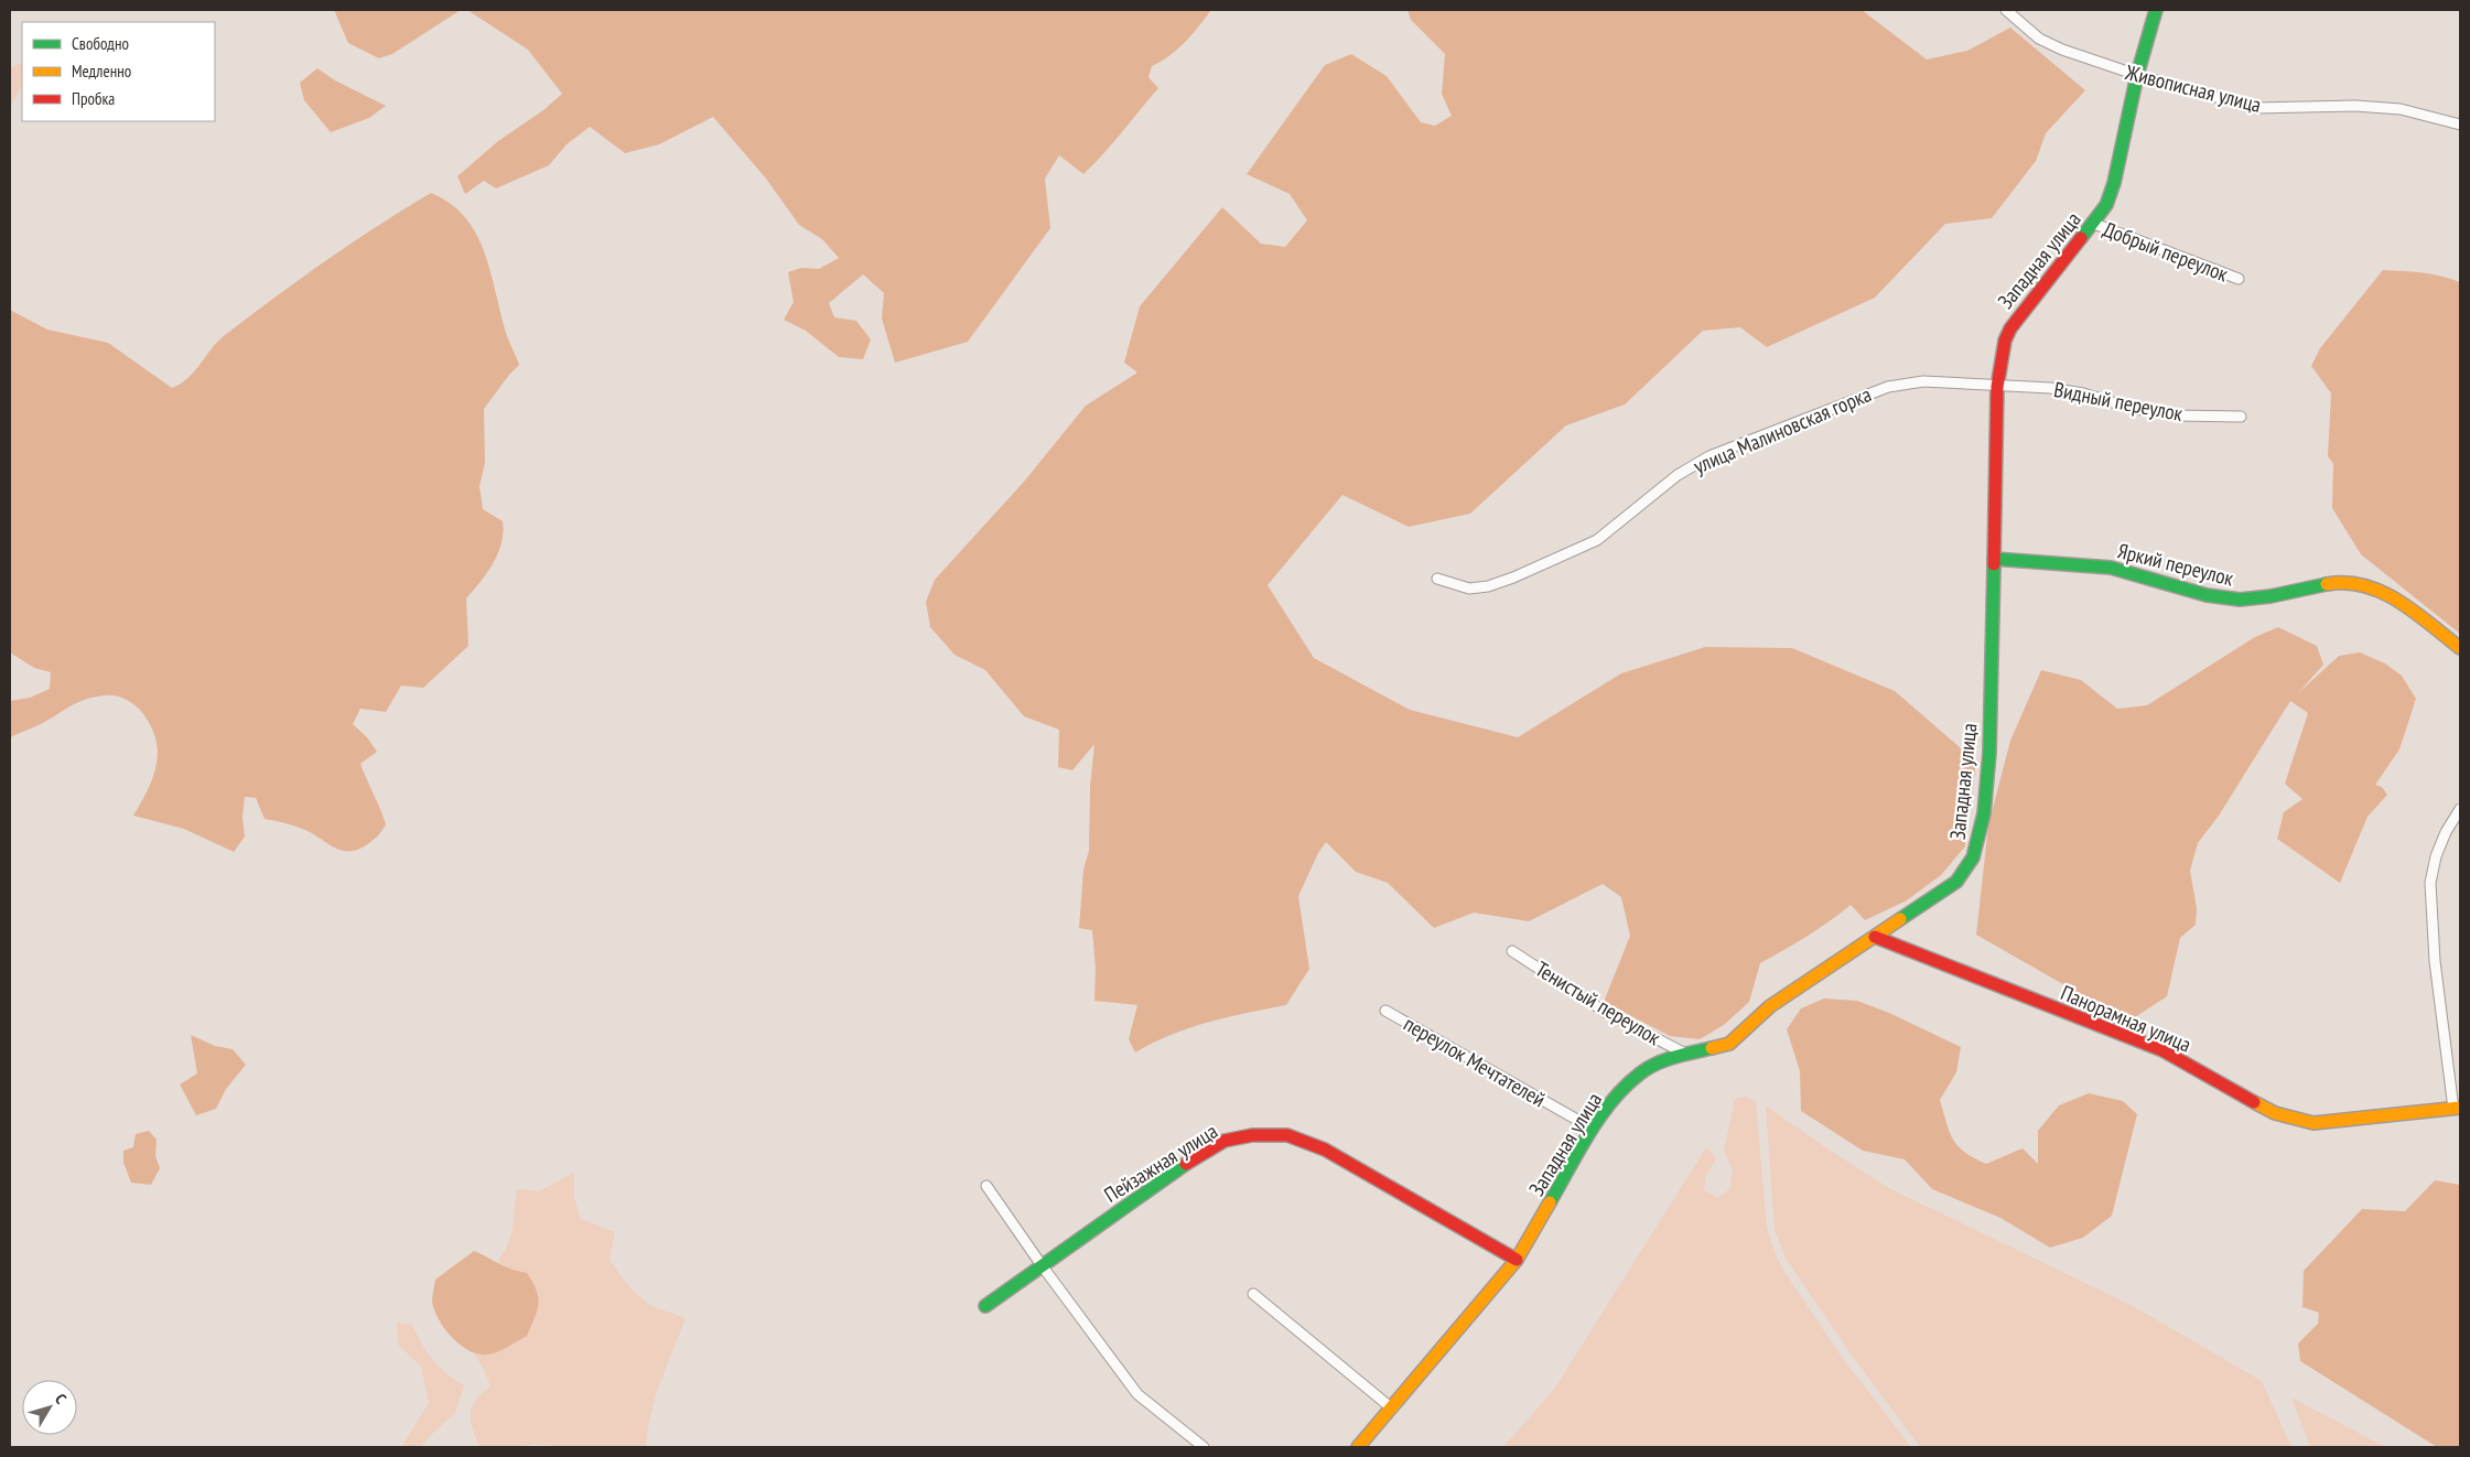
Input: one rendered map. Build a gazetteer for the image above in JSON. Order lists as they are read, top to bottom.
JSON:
{
  "streets": {
    "street": [
      "Живописная улица",
      "Добрый переулок",
      "Западная улица",
      "Видный переулок",
      "улица Малиновская горка",
      "Яркий переулок",
      "Тенистый переулок",
      "Панорамная улица",
      "переулок Мечтателей",
      "Пейзажная улица"
    ]
  },
  "crossings": [
    ["Живописная улица", "Западная улица"],
    ["Добрый переулок", "Западная улица"],
    ["Западная улица", "Видный переулок"],
    ["Западная улица", "улица Малиновская горка"],
    ["Западная улица", "Яркий переулок"],
    ["Западная улица", "Тенистый переулок"],
    ["Западная улица", "Панорамная улица"],
    ["Западная улица", "переулок Мечтателей"],
    ["Западная улица", "Пейзажная улица"],
    ["Видный переулок", "улица Малиновская горка"]
  ],
  "legend": ["Свободно", "Медленно", "Пробка"],
  "north": "top right"
}
